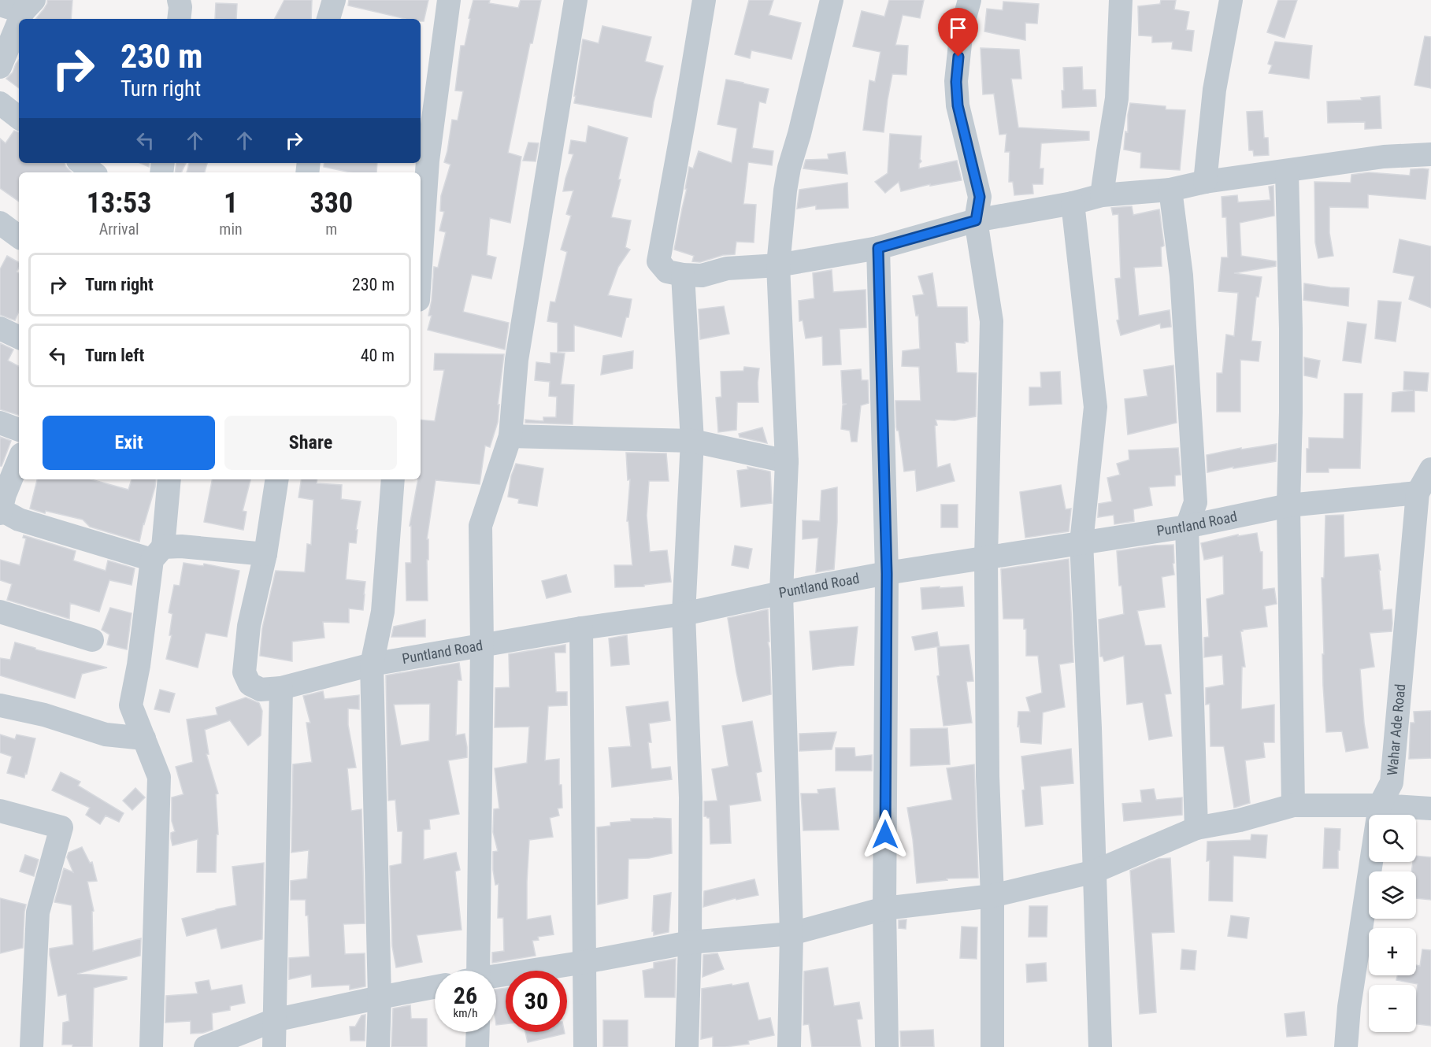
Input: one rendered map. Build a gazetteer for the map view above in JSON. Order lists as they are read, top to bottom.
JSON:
{
  "streets": {
    "street": ["Puntland Road", "Wahar Ade Road"]
  },
  "crossings": [
    ["Puntland Road", "Wahar Ade Road"]
  ],
  "page": {
    "turn": ["230 m", "Turn right"],
    "eta": [
      "13:53",
      "Arrival",
      "1",
      "min",
      "330",
      "m"
    ],
    "list": [
      {
        "name": "Turn right",
        "value": "230 m"
      },
      {
        "name": "Turn left",
        "value": "40 m"
      }
    ],
    "buttons": ["Exit", "Share"],
    "map_buttons": ["+", "−"],
    "speed": "26 km/h",
    "limit": "30"
  }
}
